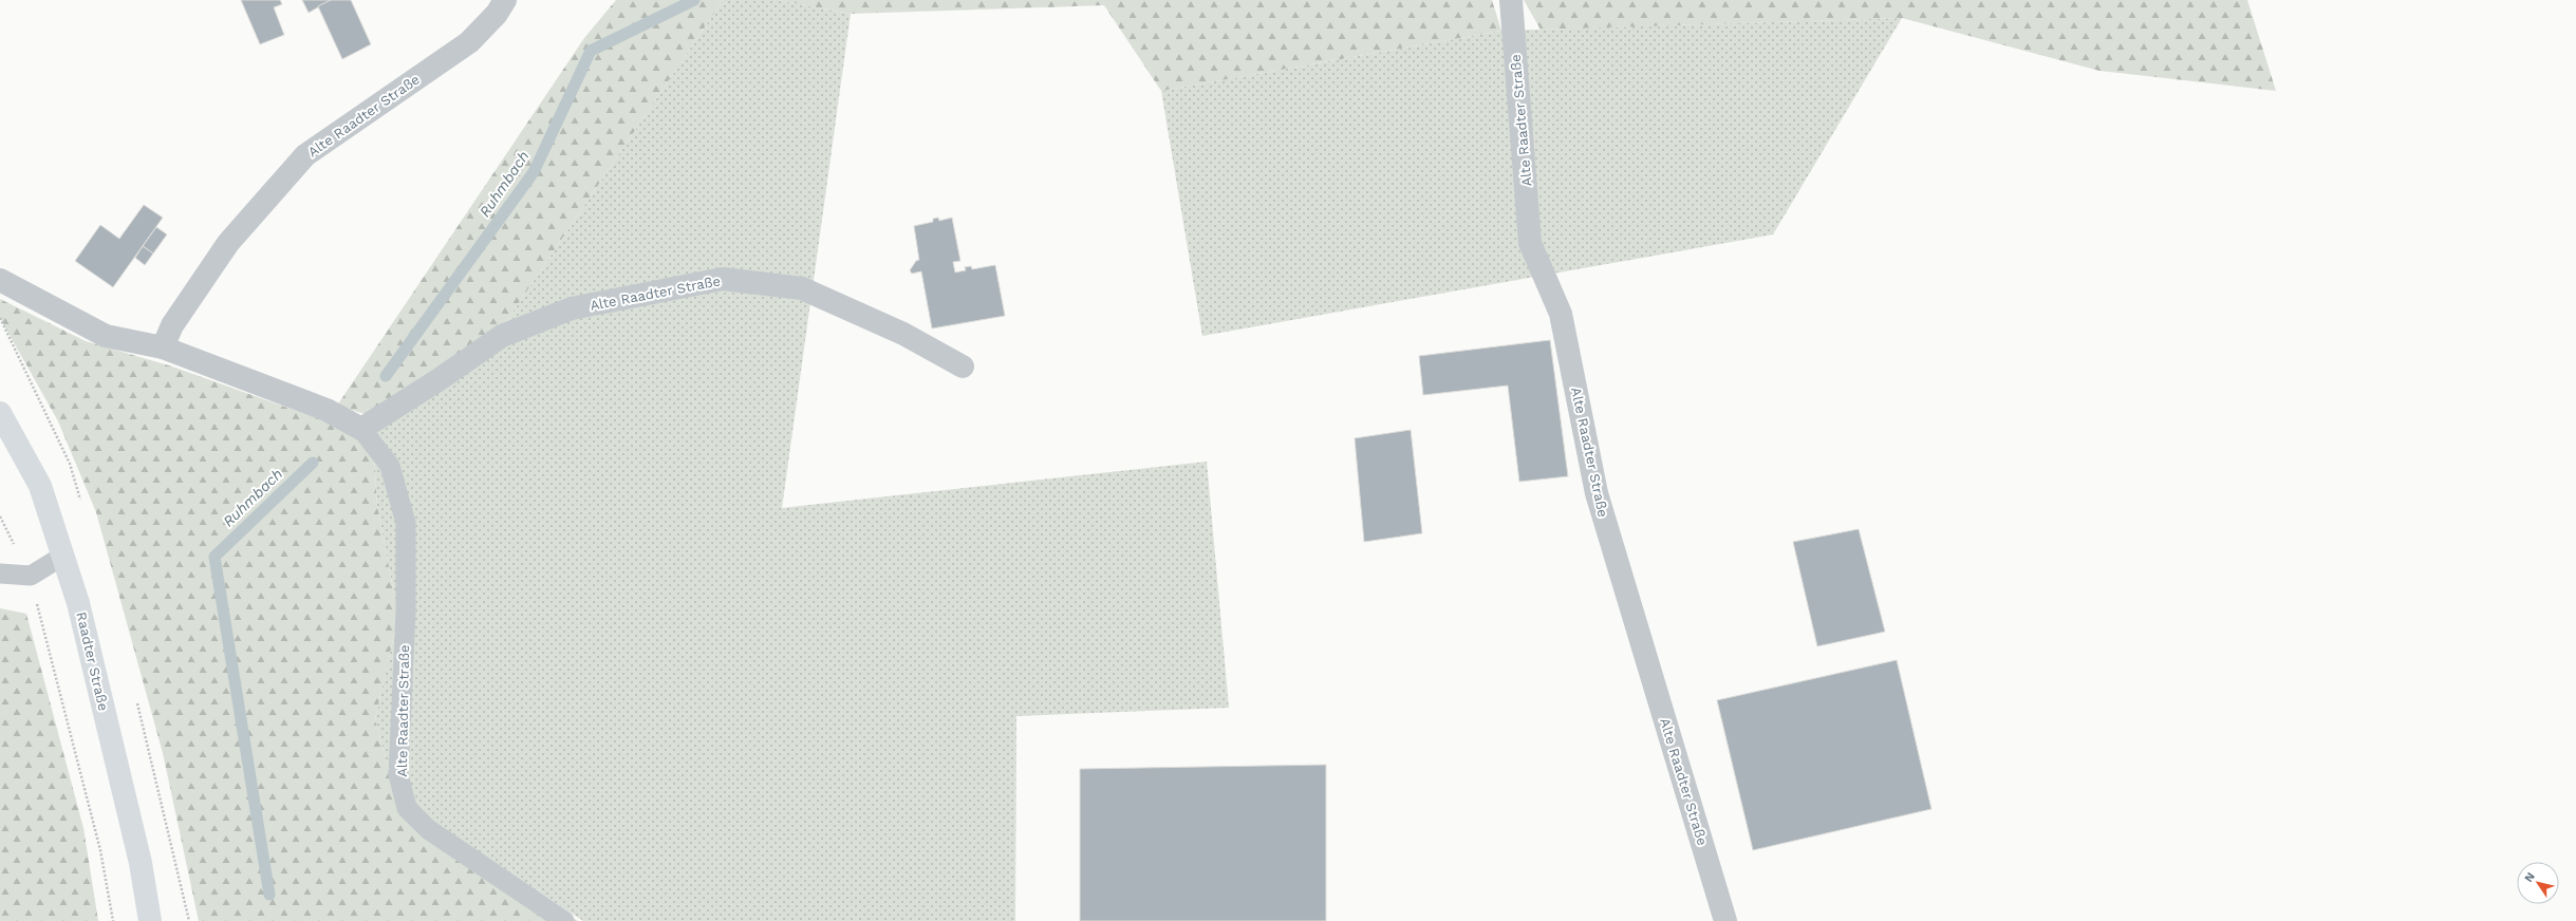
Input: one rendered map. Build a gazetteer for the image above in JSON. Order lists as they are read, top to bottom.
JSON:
{
  "streets": {
    "main road": ["Raadter Straße"],
    "street": ["Alte Raadter Straße"]
  },
  "water": ["Ruhmbach"],
  "north": "top left"
}
